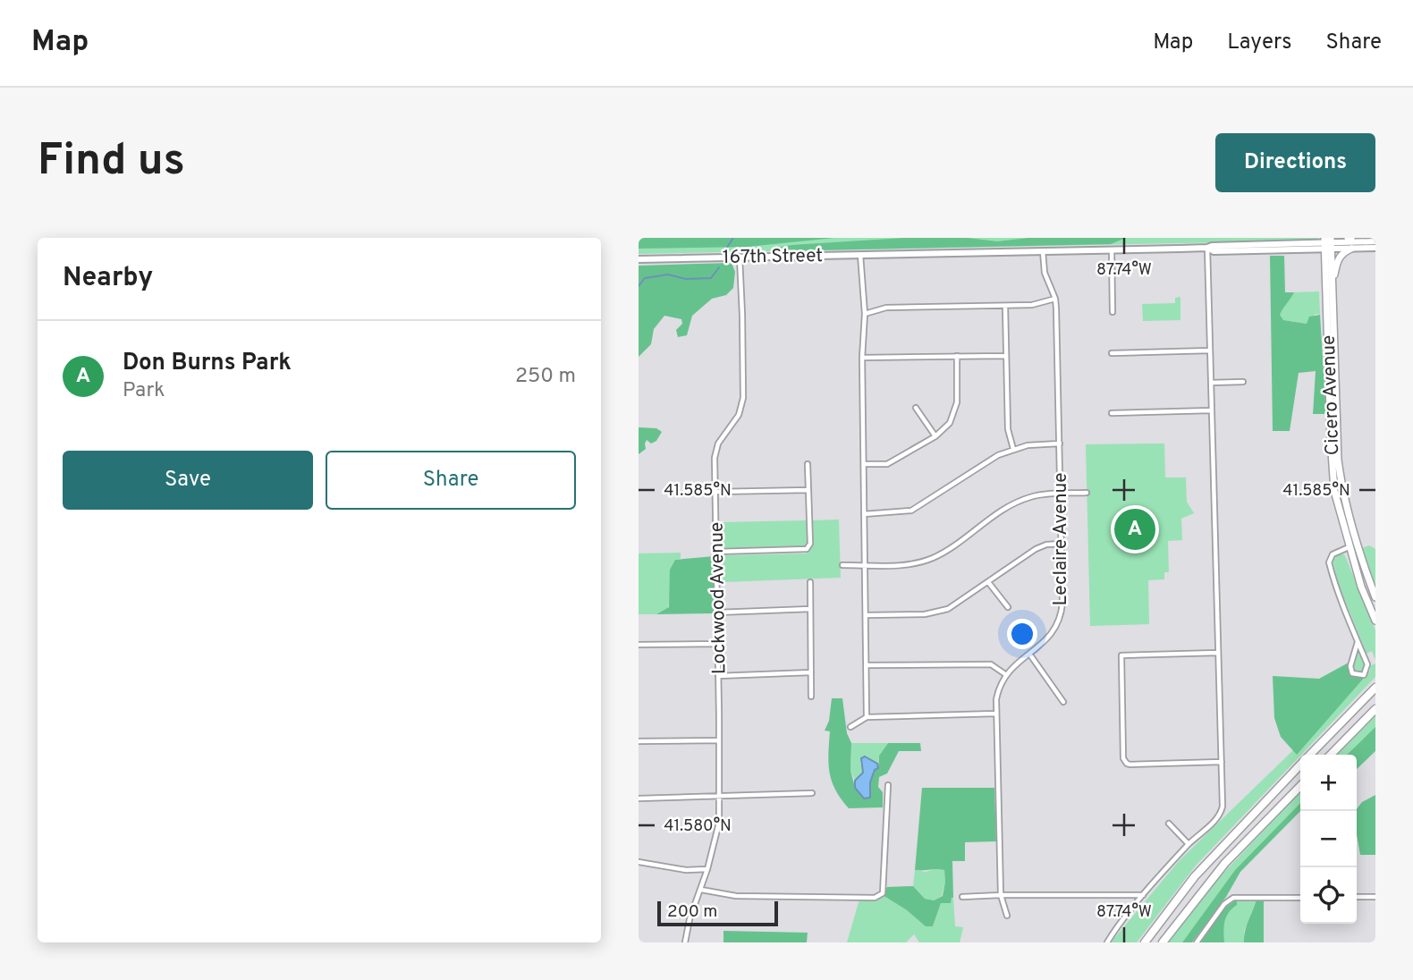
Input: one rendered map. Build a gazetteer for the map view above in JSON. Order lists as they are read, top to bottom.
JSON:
{
  "streets": {
    "main road": ["167th Street", "Cicero Avenue"],
    "street": ["Leclaire Avenue", "Lockwood Avenue"]
  },
  "crossings": [
    ["167th Street", "Cicero Avenue"],
    ["167th Street", "Leclaire Avenue"],
    ["167th Street", "Lockwood Avenue"]
  ],
  "scale_bar": "200 m",
  "page": {
    "header": "Map",
    "nav": ["Map", "Layers", "Share"],
    "buttons": [
      "Directions",
      ["Save", "Share"]
    ],
    "title": "Find us",
    "heading": "Nearby",
    "list": [
      {
        "mark": "A",
        "name": "Don Burns Park",
        "note": "Park",
        "value": "250 m"
      }
    ],
    "pins": "A",
    "map_buttons": ["+", "−"],
    "scale": "200 m"
  },
  "coordinates": ["87.74°W", "41.585°N", "41.580°N"]
}
